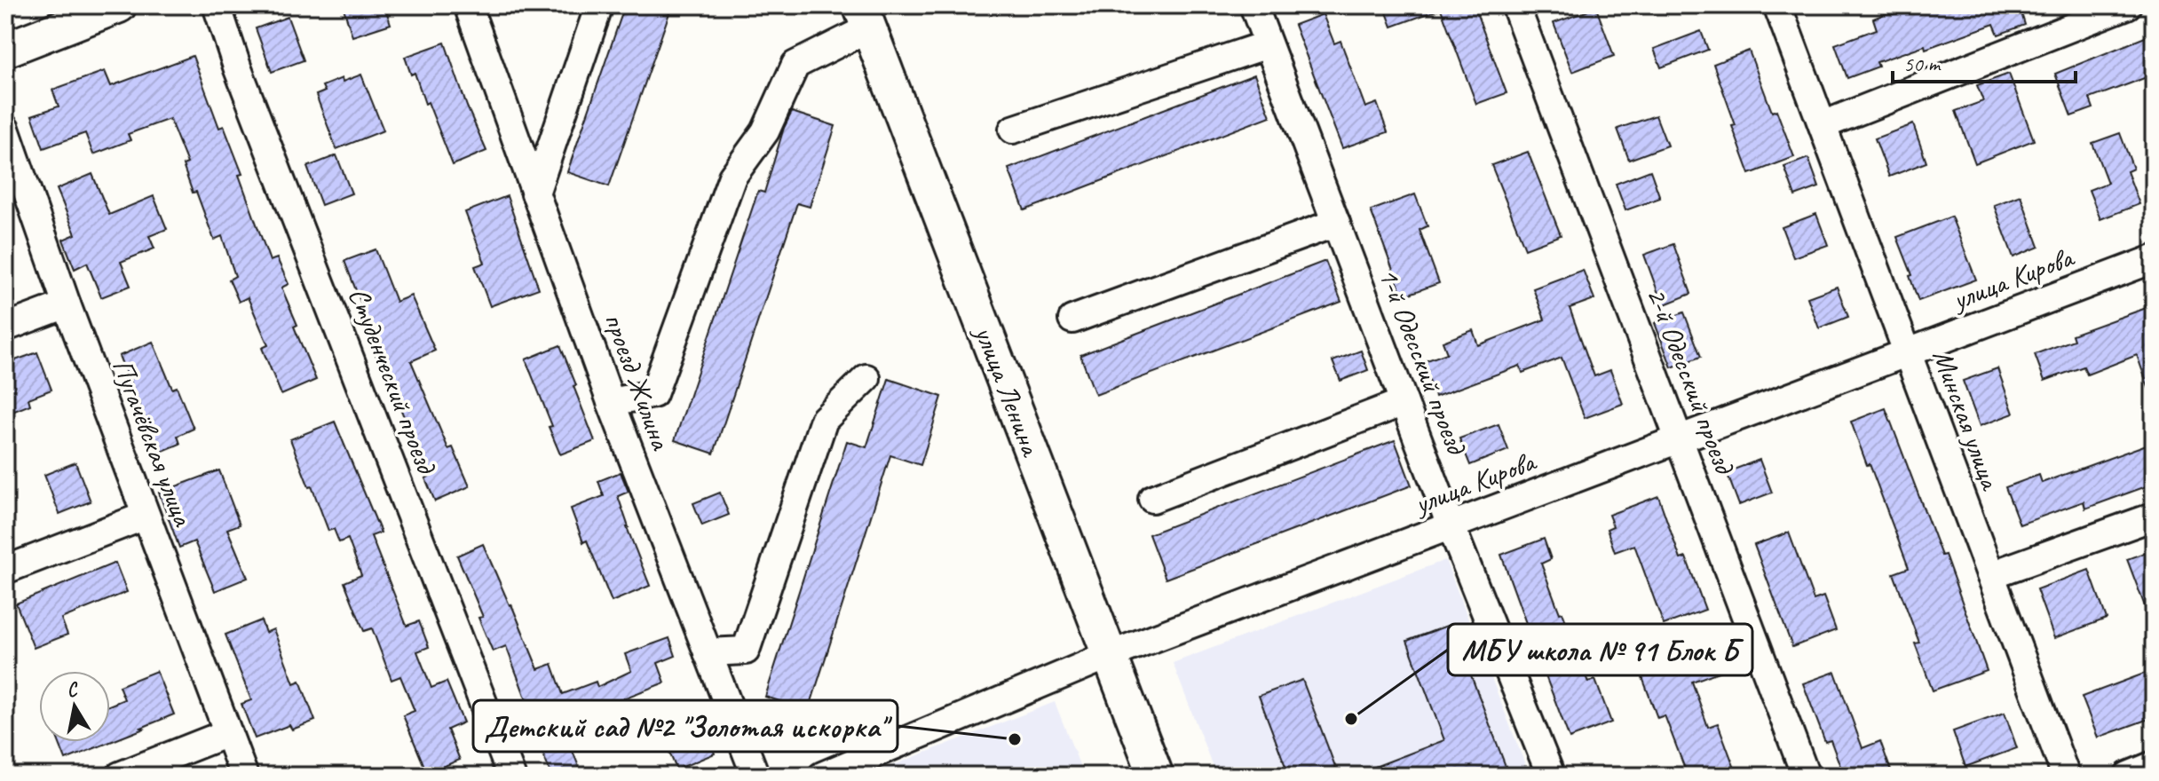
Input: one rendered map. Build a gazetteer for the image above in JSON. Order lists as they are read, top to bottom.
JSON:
{
  "streets": {
    "main road": ["улица Ленина"],
    "street": [
      "улица Кирова",
      "1-й Одесский проезд",
      "Студенческий проезд",
      "2-й Одесский проезд",
      "проезд Жилина",
      "Минская улица",
      "Пугачёвская улица"
    ]
  },
  "crossings": [
    ["улица Кирова", "1-й Одесский проезд"],
    ["улица Кирова", "2-й Одесский проезд"],
    ["улица Кирова", "улица Ленина"],
    ["улица Кирова", "Минская улица"]
  ],
  "places": ["МБУ школа № 91 Блок Б", "Детский сад №2 \"Золотая искорка\""],
  "scale_bar": "50 m",
  "north": "top"
}
